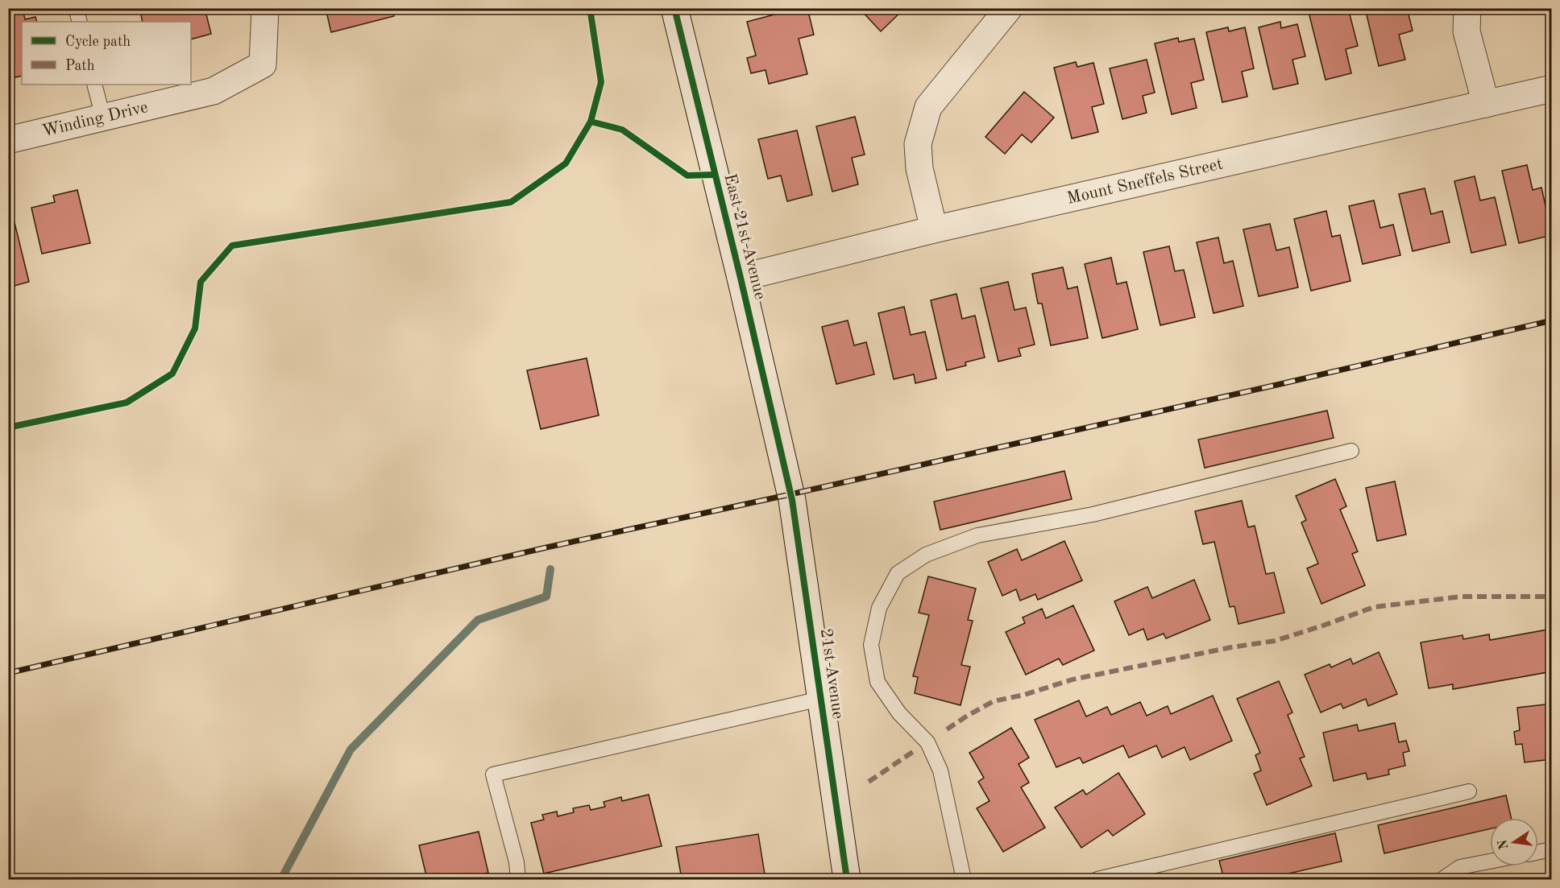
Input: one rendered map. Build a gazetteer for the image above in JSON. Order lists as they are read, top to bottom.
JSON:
{
  "streets": {
    "street": [
      "Winding Drive",
      "Mount Sneffels Street",
      "East 21st Avenue",
      "21st Avenue"
    ]
  },
  "crossings": [
    ["Mount Sneffels Street", "East 21st Avenue"],
    ["East 21st Avenue", "21st Avenue"]
  ],
  "legend": ["Cycle path", "Path"],
  "north": "left"
}
